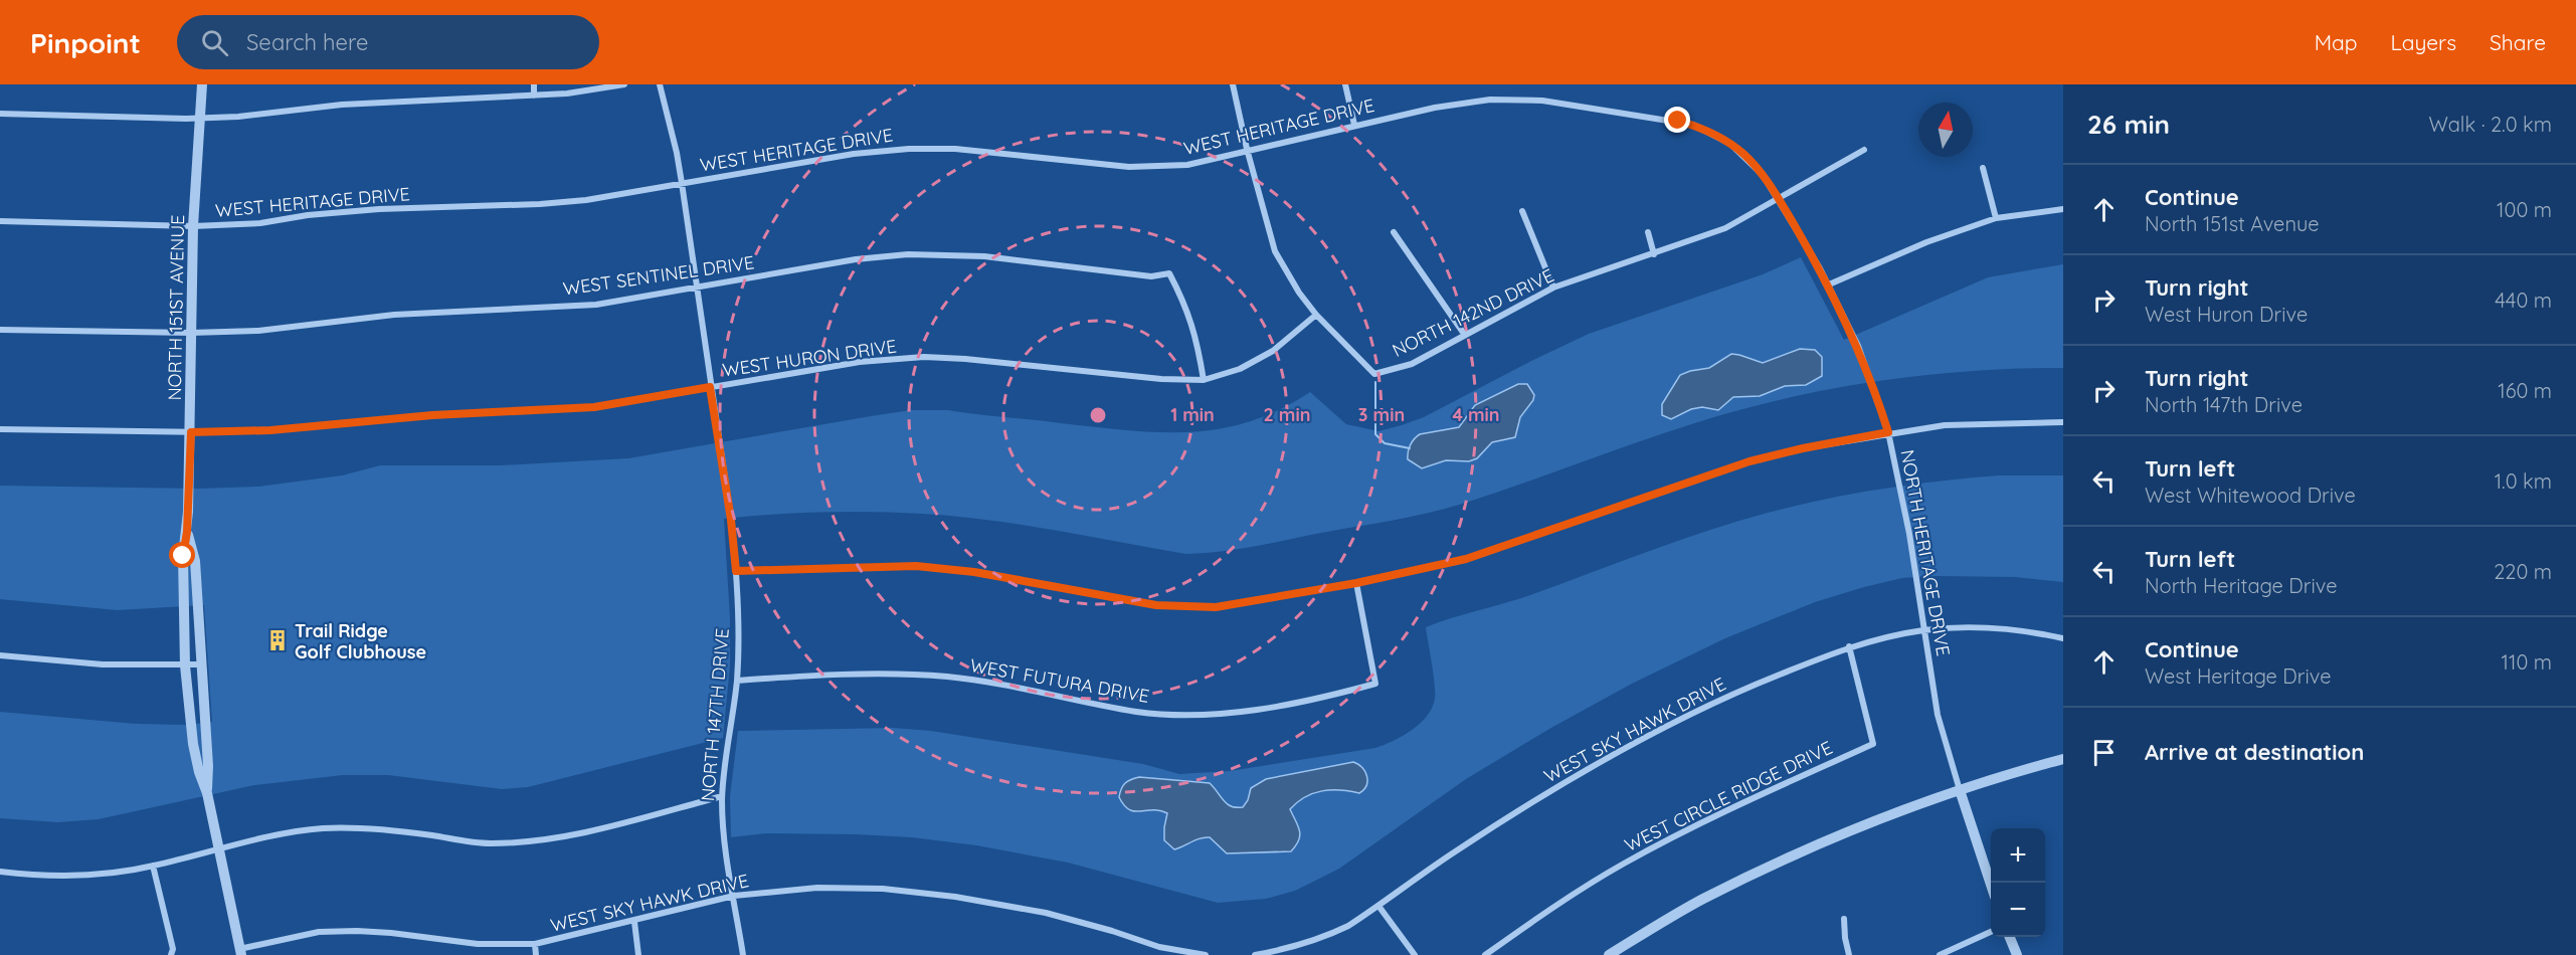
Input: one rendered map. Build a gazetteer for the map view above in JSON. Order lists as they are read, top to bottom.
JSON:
{
  "streets": {
    "street": [
      "WEST HERITAGE DRIVE",
      "WEST SENTINEL DRIVE",
      "NORTH 151ST AVENUE",
      "NORTH 142ND DRIVE",
      "WEST HURON DRIVE",
      "NORTH HERITAGE DRIVE",
      "WEST FUTURA DRIVE",
      "NORTH 147TH DRIVE",
      "WEST SKY HAWK DRIVE",
      "WEST CIRCLE RIDGE DRIVE"
    ]
  },
  "crossings": [
    ["WEST HERITAGE DRIVE", "NORTH 151ST AVENUE"],
    ["WEST HERITAGE DRIVE", "NORTH 142ND DRIVE"],
    ["WEST HERITAGE DRIVE", "NORTH HERITAGE DRIVE"],
    ["WEST HERITAGE DRIVE", "NORTH 147TH DRIVE"],
    ["WEST SENTINEL DRIVE", "NORTH 151ST AVENUE"],
    ["WEST SENTINEL DRIVE", "WEST HURON DRIVE"],
    ["WEST SENTINEL DRIVE", "NORTH 147TH DRIVE"],
    ["NORTH 151ST AVENUE", "WEST HURON DRIVE"],
    ["NORTH 151ST AVENUE", "WEST SKY HAWK DRIVE"],
    ["NORTH 142ND DRIVE", "WEST HURON DRIVE"],
    ["NORTH 142ND DRIVE", "NORTH HERITAGE DRIVE"],
    ["WEST HURON DRIVE", "NORTH 147TH DRIVE"],
    ["NORTH HERITAGE DRIVE", "WEST SKY HAWK DRIVE"],
    ["WEST FUTURA DRIVE", "NORTH 147TH DRIVE"],
    ["NORTH 147TH DRIVE", "WEST SKY HAWK DRIVE"],
    ["WEST SKY HAWK DRIVE", "WEST CIRCLE RIDGE DRIVE"]
  ],
  "places": {
    "building": ["Trail Ridge Golf Clubhouse"]
  },
  "north": "top",
  "page": {
    "header": "Pinpoint",
    "search": "Search here",
    "nav": ["Map", "Layers", "Share"],
    "heading": ["26 min", "Walk · 2.0 km"],
    "list": [
      ["Continue", "North 151st Avenue", "100 m"],
      ["Turn right", "West Huron Drive", "440 m"],
      ["Turn right", "North 147th Drive", "160 m"],
      ["Turn left", "West Whitewood Drive", "1.0 km"],
      ["Turn left", "North Heritage Drive", "220 m"],
      ["Continue", "West Heritage Drive", "110 m"],
      "Arrive at destination"
    ],
    "map_buttons": ["+", "−"]
  },
  "rings": [
    "1 min",
    "2 min",
    "3 min",
    "4 min"
  ]
}
